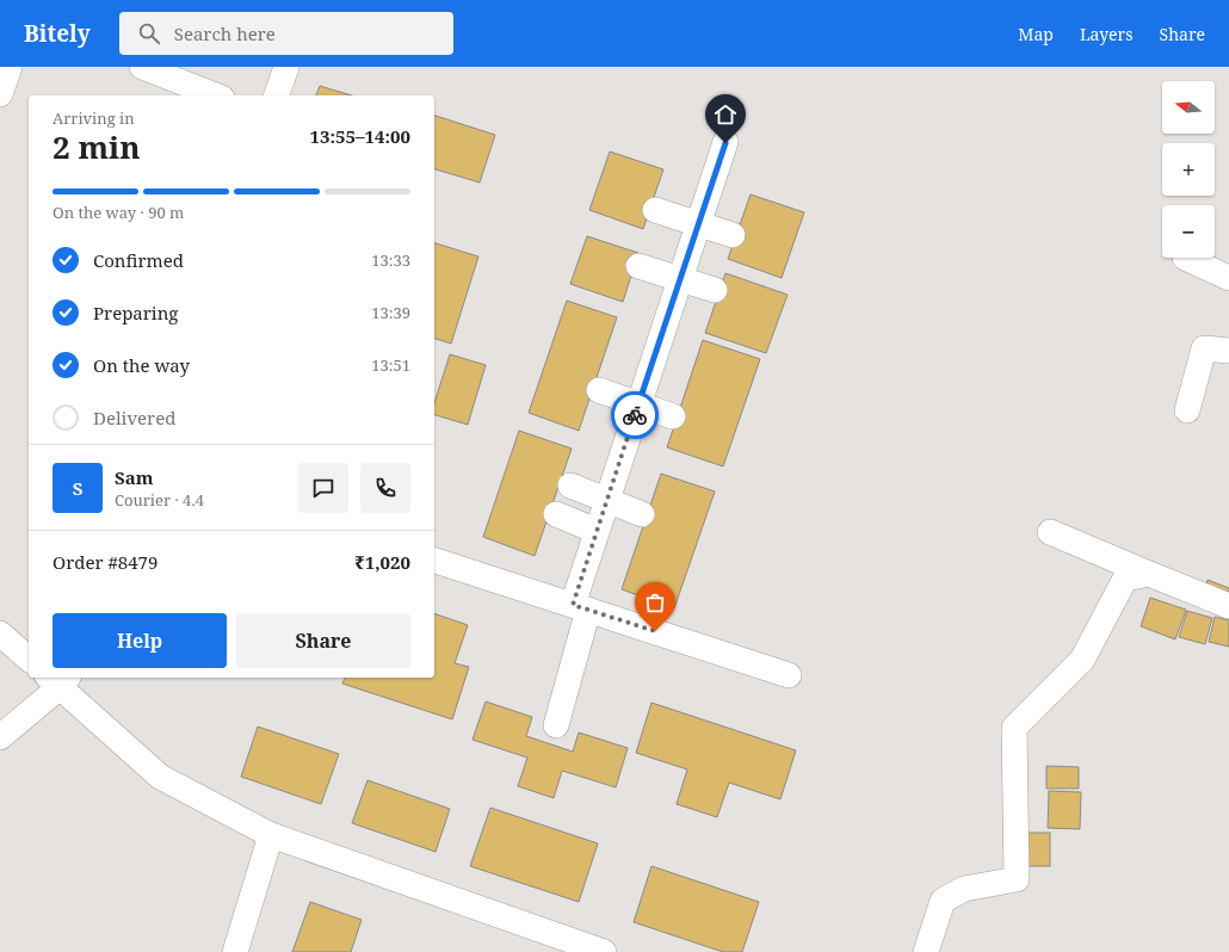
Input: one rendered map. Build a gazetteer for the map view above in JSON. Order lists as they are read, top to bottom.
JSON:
{
  "north": "left",
  "page": {
    "header": "Bitely",
    "search": "Search here",
    "nav": ["Map", "Layers", "Share"],
    "map_buttons": ["+", "−"],
    "heading": ["2 min", "Arriving in", "13:55–14:00"],
    "panel": [
      "Sam",
      "Courier · 4.4",
      "Order #8479",
      "₹1,020"
    ],
    "bar": "On the way · 90 m",
    "list": [
      ["Confirmed", "13:33"],
      ["Preparing", "13:39"],
      ["On the way", "13:51"],
      "Delivered"
    ],
    "round": "S",
    "buttons": ["Help", "Share"]
  }
}
